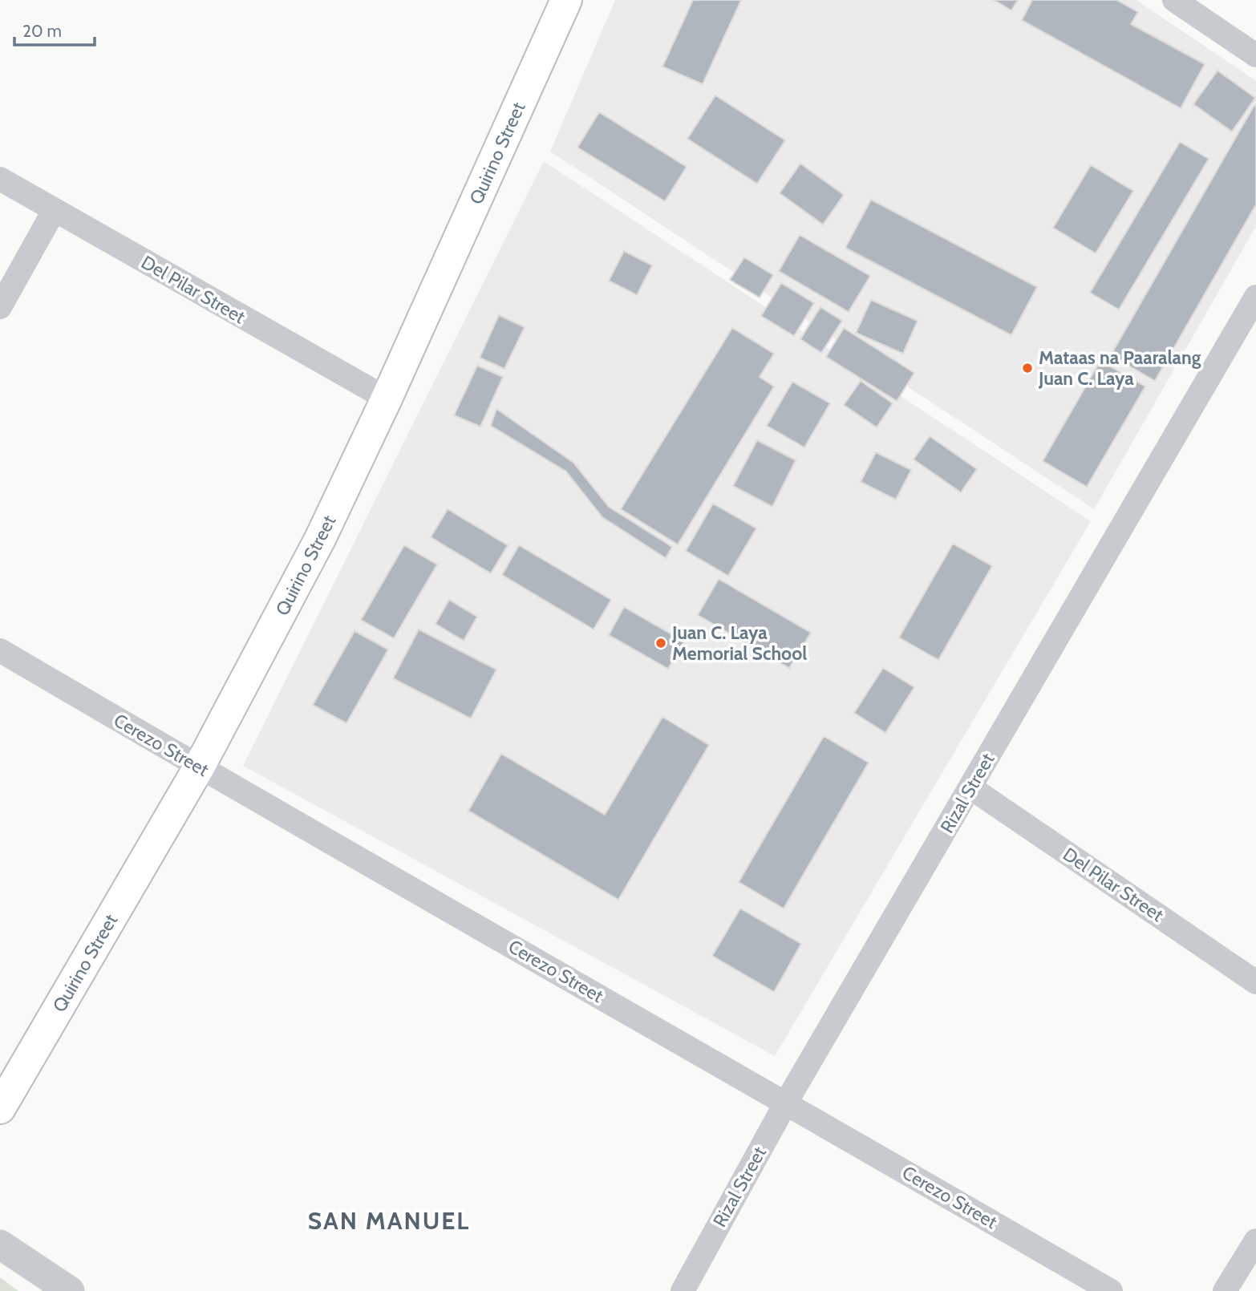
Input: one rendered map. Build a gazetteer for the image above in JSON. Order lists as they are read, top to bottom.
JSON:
{
  "streets": {
    "main road": ["Quirino Street"],
    "street": ["Del Pilar Street", "Cerezo Street", "Rizal Street"]
  },
  "crossings": [
    ["Quirino Street", "Del Pilar Street"],
    ["Quirino Street", "Cerezo Street"],
    ["Del Pilar Street", "Rizal Street"],
    ["Cerezo Street", "Rizal Street"]
  ],
  "districts": ["SAN MANUEL"],
  "places": ["Mataas na Paaralang Juan C. Laya", "Juan C. Laya Memorial School"],
  "scale_bar": "20 m"
}
